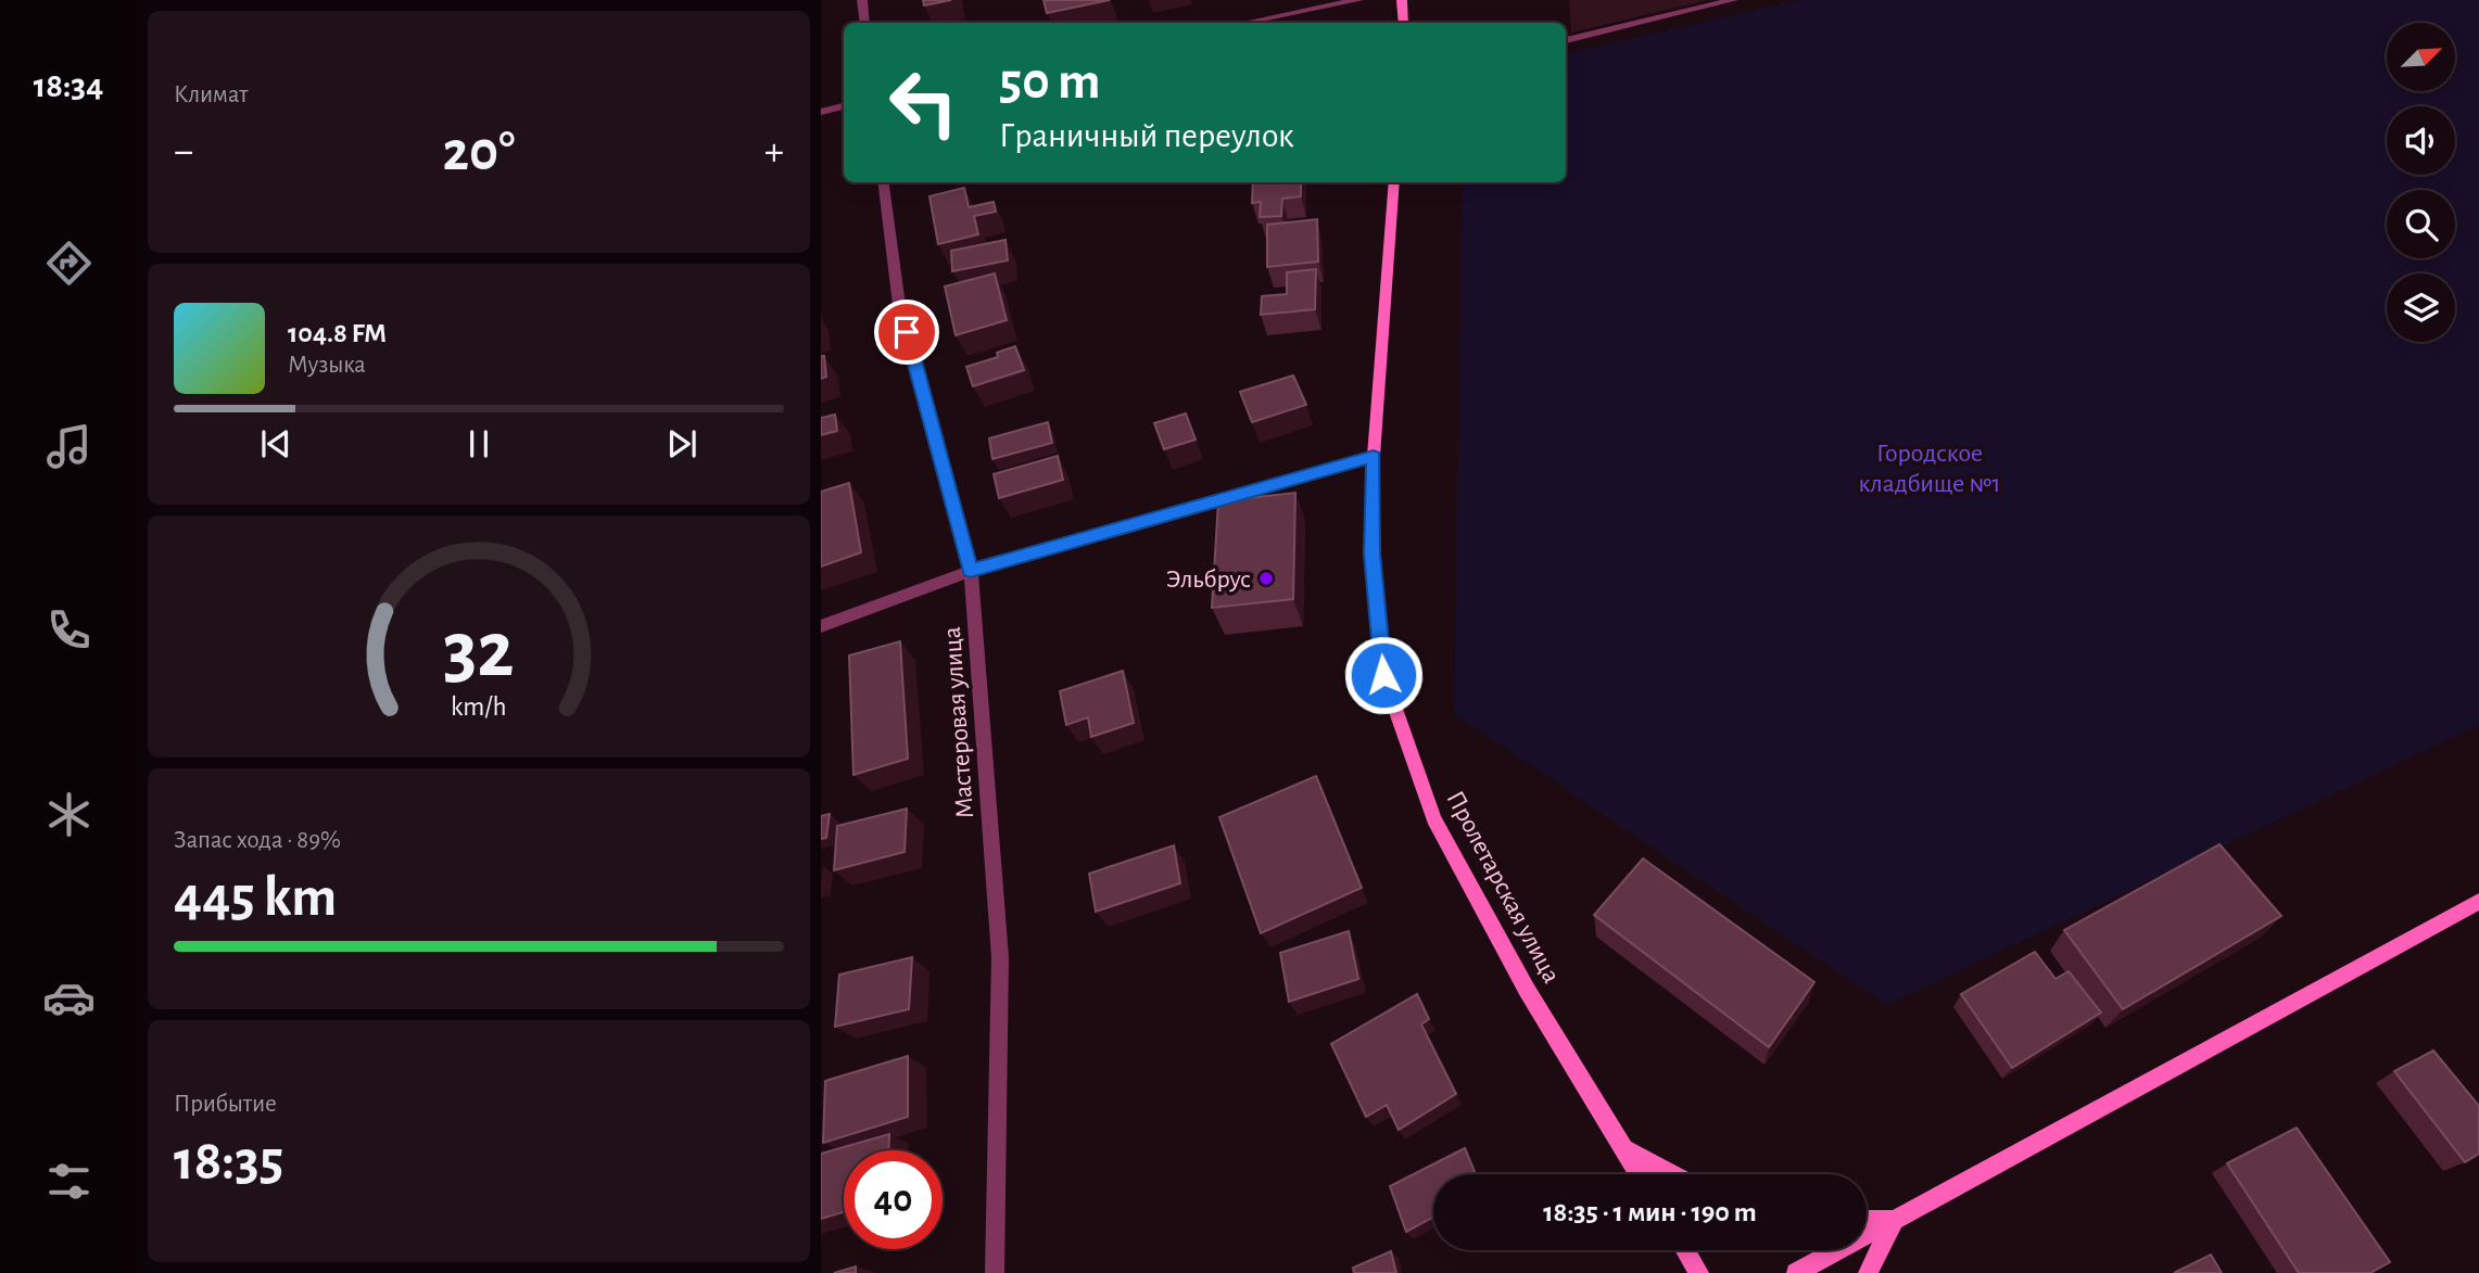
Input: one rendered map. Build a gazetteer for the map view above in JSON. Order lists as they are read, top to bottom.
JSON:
{
  "streets": {
    "street": ["Мастеровая улица", "Пролетарская улица"]
  },
  "parks": ["Городское кладбище №1"],
  "places": ["Эльбрус"],
  "north": "top right",
  "page": {
    "tabs": "18:34",
    "tile": [
      "Климат",
      ["Запас хода · 89%", "445 km"],
      ["Прибытие", "18:35"]
    ],
    "turn": ["50 m", "Граничный переулок"],
    "heat": ["−", "20°", "+"],
    "song": ["104.8 FM", "Музыка"],
    "limit": "40",
    "trip": "18:35 · 1 мин · 190 m",
    "gauge": ["32", "km/h"]
  }
}
